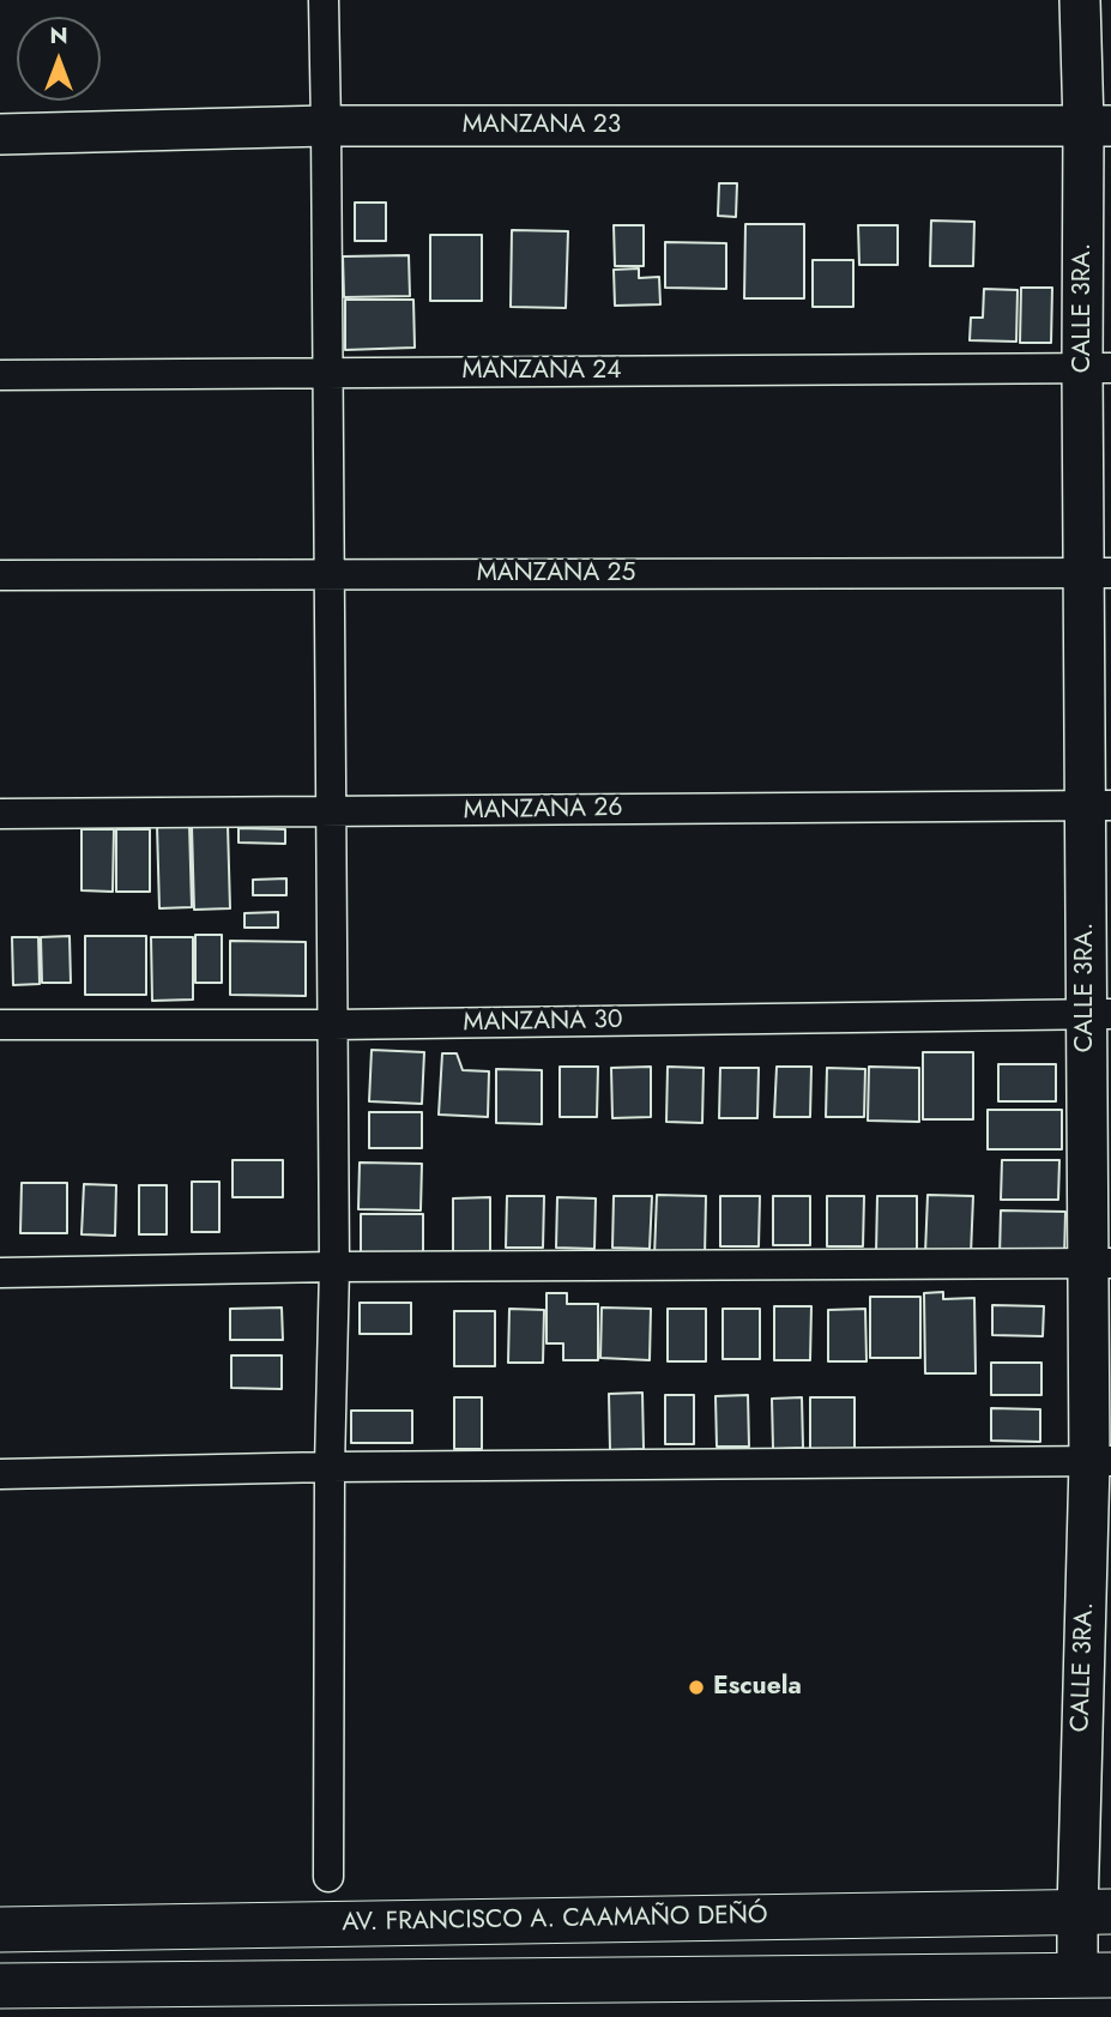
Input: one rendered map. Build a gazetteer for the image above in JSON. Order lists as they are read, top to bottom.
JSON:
{
  "streets": {
    "main road": ["MANZANA 23", "CALLE 3RA.", "AV. FRANCISCO A. CAAMAÑO DEÑÓ"],
    "street": [
      "MANZANA 24",
      "MANZANA 25",
      "MANZANA 26",
      "MANZANA 30"
    ]
  },
  "crossings": [
    ["MANZANA 23", "CALLE 3RA."],
    ["CALLE 3RA.", "MANZANA 24"],
    ["CALLE 3RA.", "MANZANA 25"],
    ["CALLE 3RA.", "MANZANA 26"],
    ["CALLE 3RA.", "MANZANA 30"],
    ["CALLE 3RA.", "AV. FRANCISCO A. CAAMAÑO DEÑÓ"]
  ],
  "places": ["Escuela"],
  "north": "top"
}
